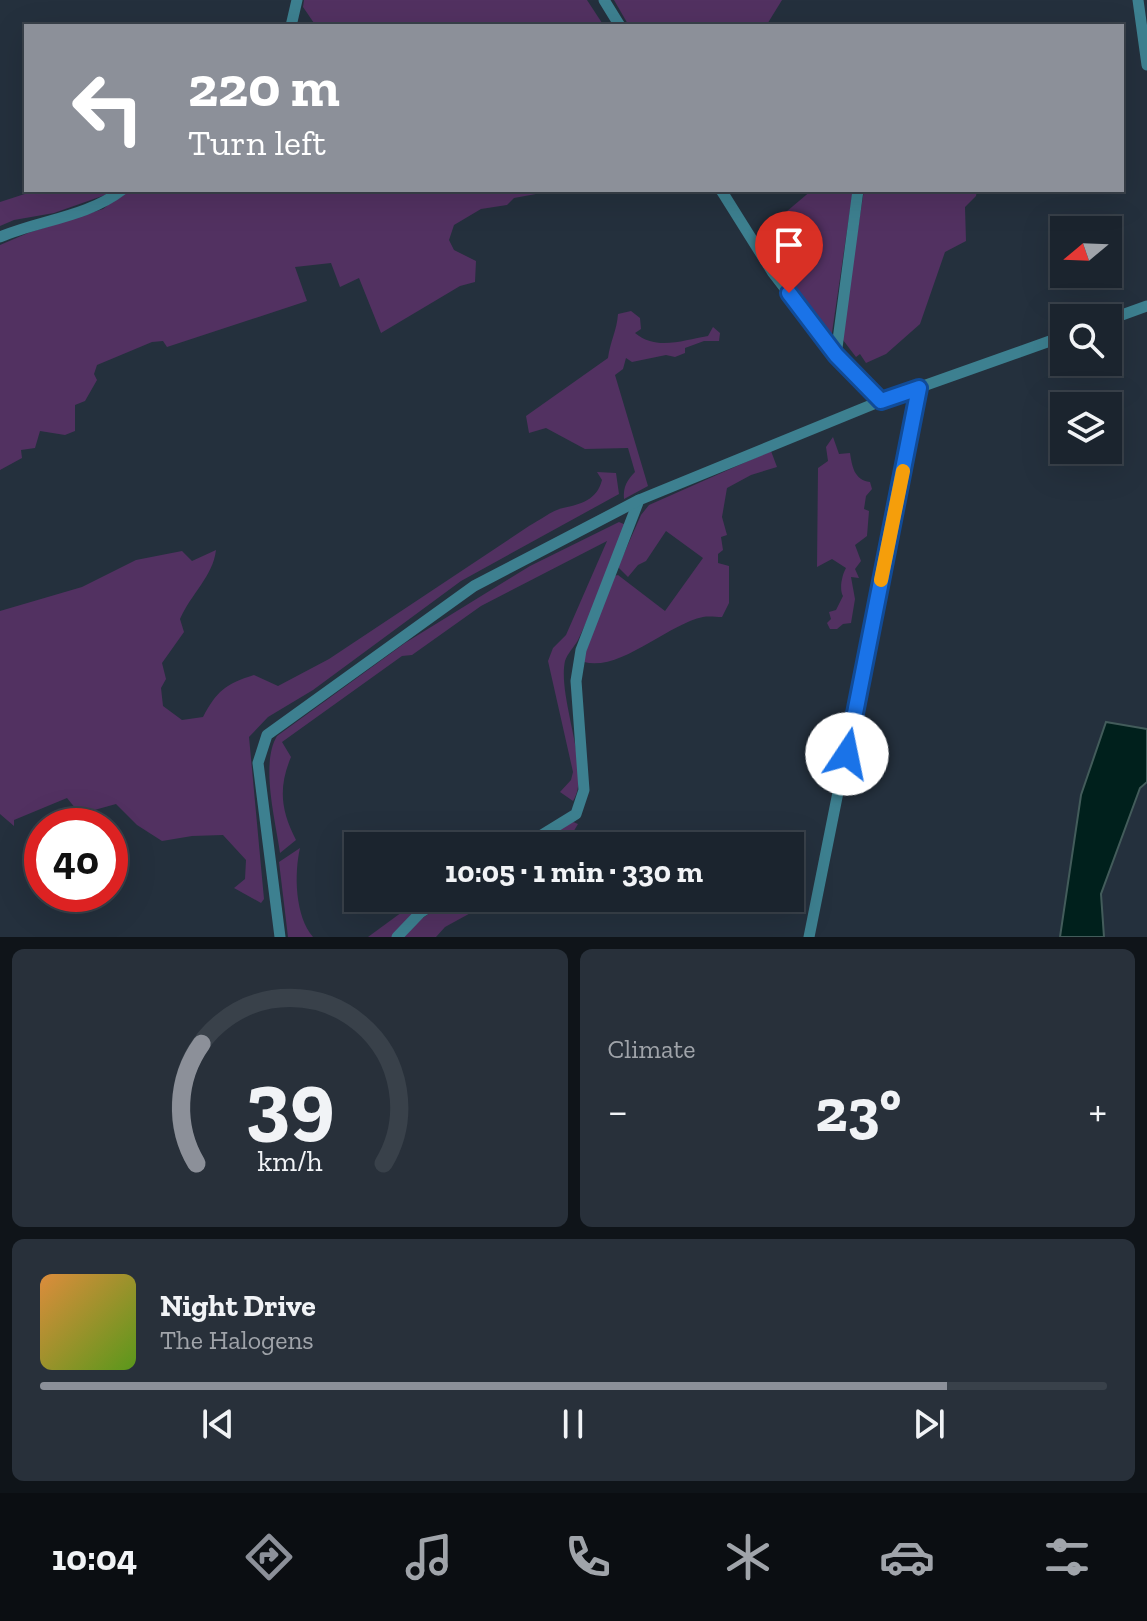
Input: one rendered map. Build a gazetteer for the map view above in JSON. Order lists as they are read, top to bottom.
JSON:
{
  "north": "left",
  "page": {
    "turn": ["220 m", "Turn left"],
    "limit": "40",
    "trip": "10:05 · 1 min · 330 m",
    "tile": "Climate",
    "heat": ["−", "23°", "+"],
    "song": ["Night Drive", "The Halogens"],
    "tabs": "10:04",
    "gauge": ["39", "km/h"]
  }
}
